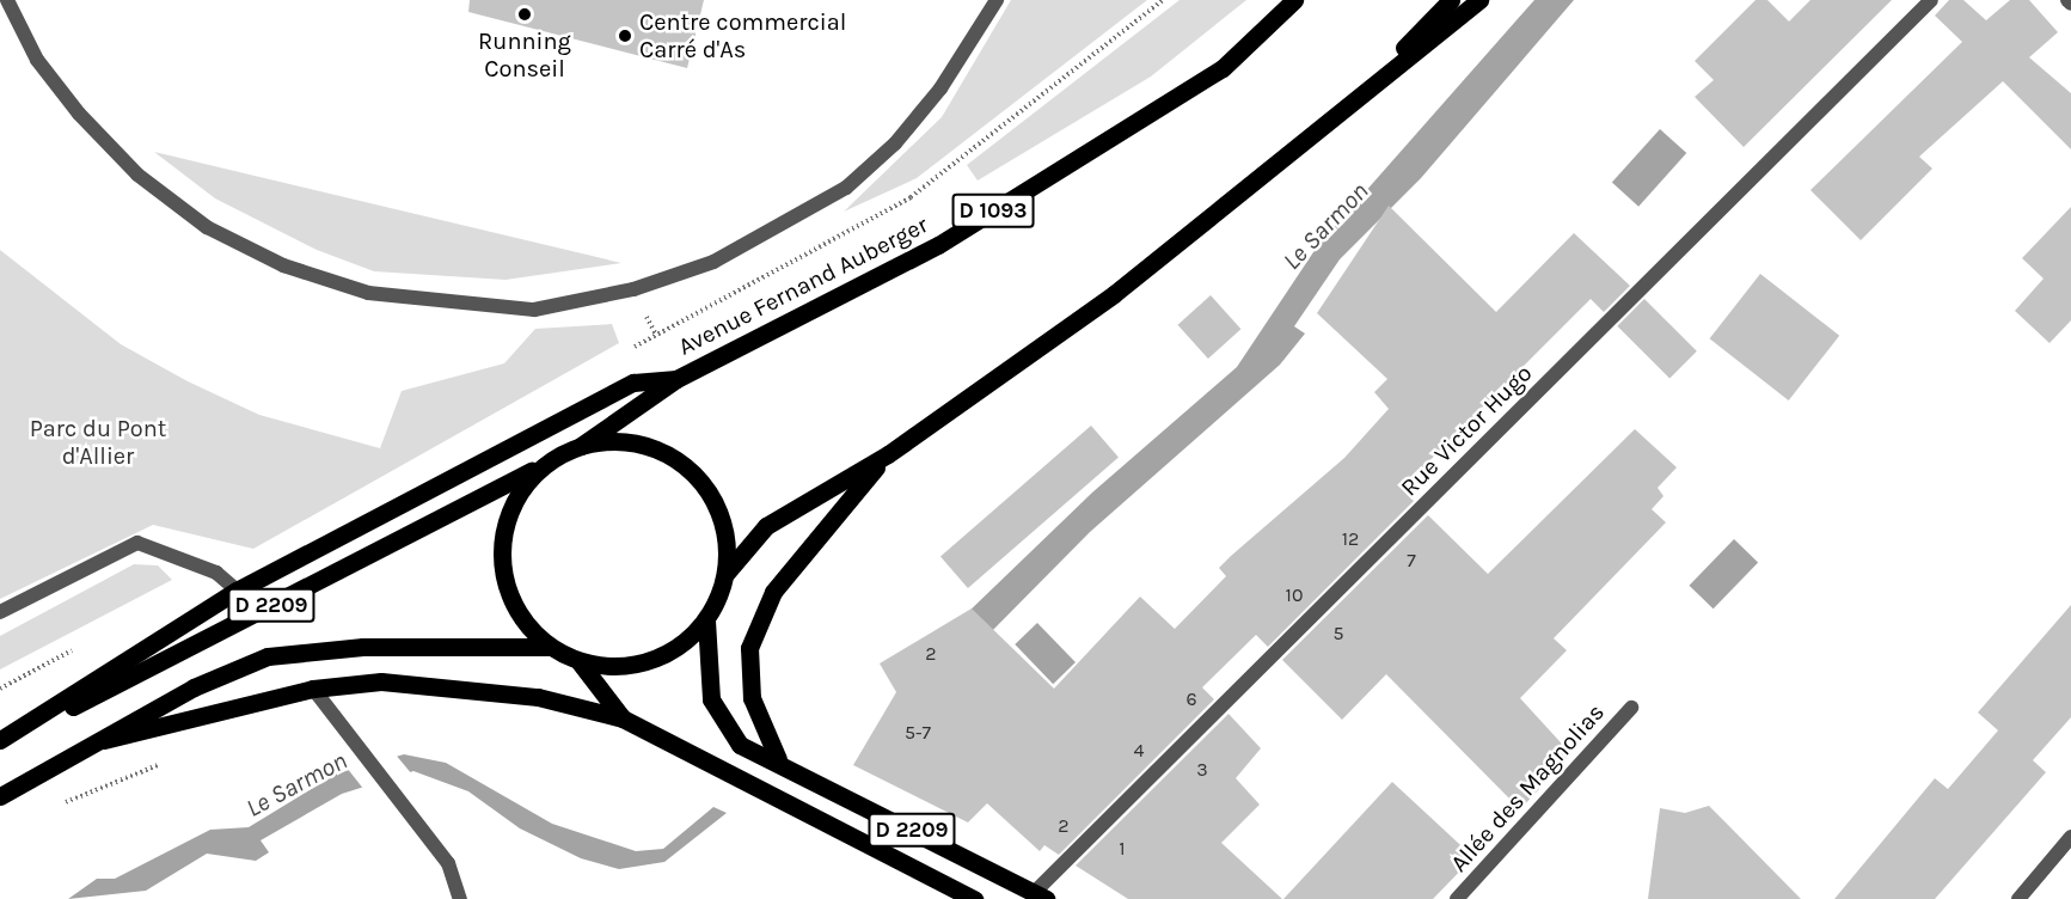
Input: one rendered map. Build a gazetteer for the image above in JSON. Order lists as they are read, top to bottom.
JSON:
{
  "streets": {
    "main road": ["D 1093", "Avenue Fernand Auberger", "D 2209"],
    "street": ["Rue Victor Hugo", "Allée des Magnolias"]
  },
  "crossings": [
    ["Avenue Fernand Auberger", "D 2209"],
    ["Rue Victor Hugo", "D 2209"]
  ],
  "water": ["Le Sarmon"],
  "parks": ["Parc du Pont d'Allier"],
  "places": ["Running Conseil", "Centre commercial Carré d'As"],
  "house_numbers": [
    "12",
    "7",
    "10",
    "5",
    "2",
    "6",
    "5-7",
    "4",
    "3",
    "2",
    "1"
  ]
}
